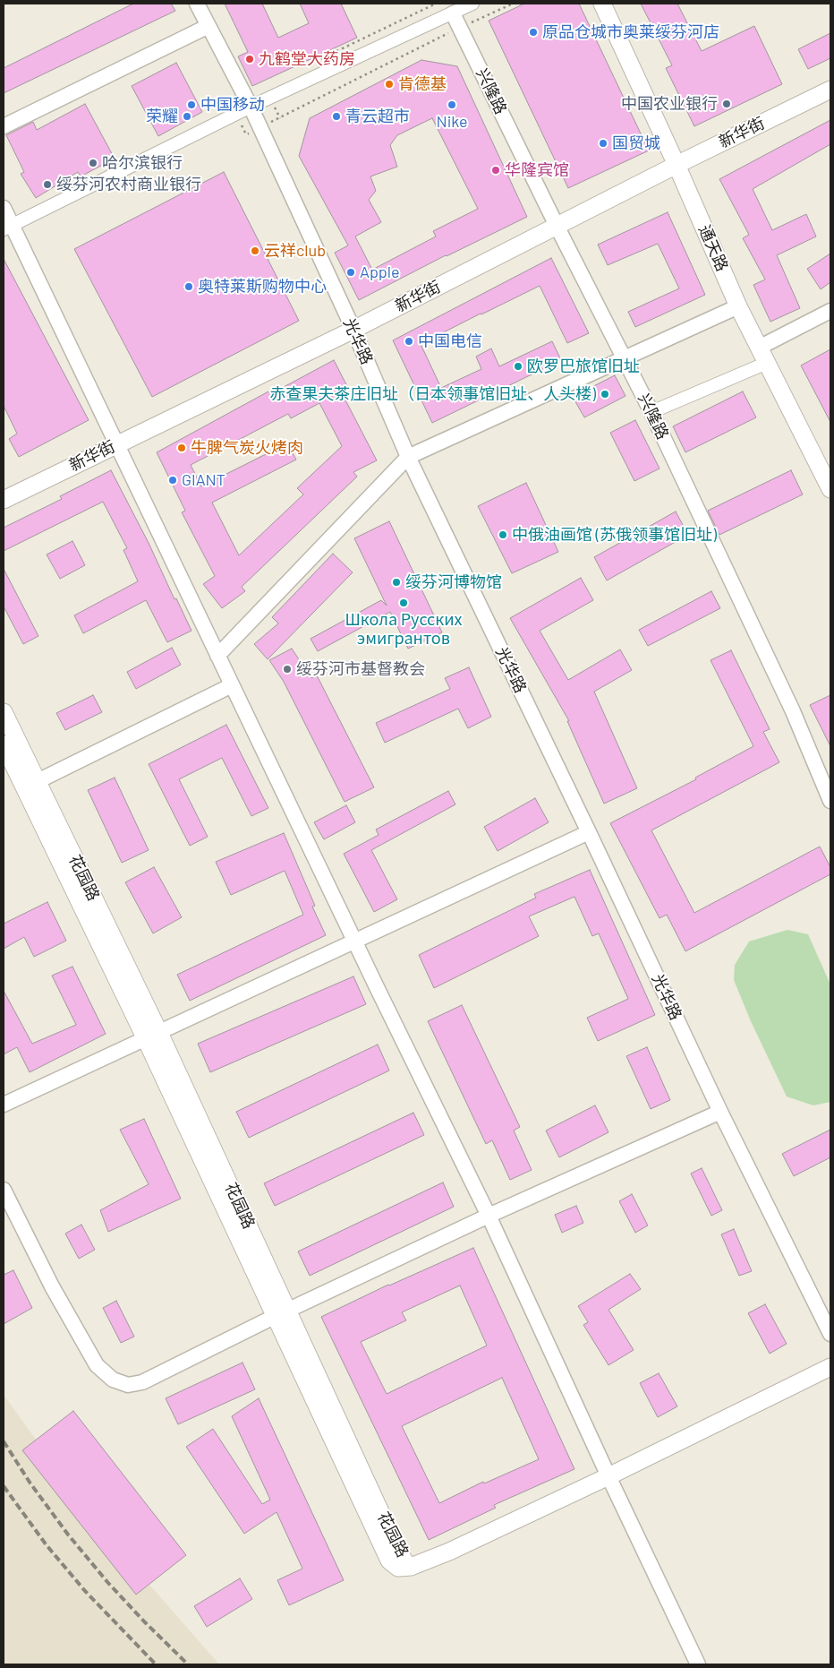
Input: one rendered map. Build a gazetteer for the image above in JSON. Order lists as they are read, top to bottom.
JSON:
{
  "streets": {
    "main road": ["新华街", "通天路", "花园路"],
    "street": ["兴隆路", "光华路"]
  },
  "crossings": [
    ["兴隆路", "新华街"],
    ["新华街", "通天路"],
    ["新华街", "光华路"]
  ],
  "places": [
    "原品仓城市奥莱绥芬河店",
    "九鹤堂大药房",
    "肯德基",
    "中国农业银行",
    "中国移动",
    "Nike",
    "荣耀",
    "青云超市",
    "国贸城",
    "哈尔滨银行",
    "华隆宾馆",
    "绥芬河农村商业银行",
    "云祥club",
    "Apple",
    "奥特莱斯购物中心",
    "中国电信",
    "欧罗巴旅馆旧址",
    "赤查果夫茶庄旧址（日本领事馆旧址、人头楼)",
    "牛脾气炭火烤肉",
    "GIANT",
    "中俄油画馆 (苏俄领事馆旧址)",
    "绥芬河博物馆",
    "Школа Русских эмигрантов",
    "绥芬河市基督教会"
  ]
}
